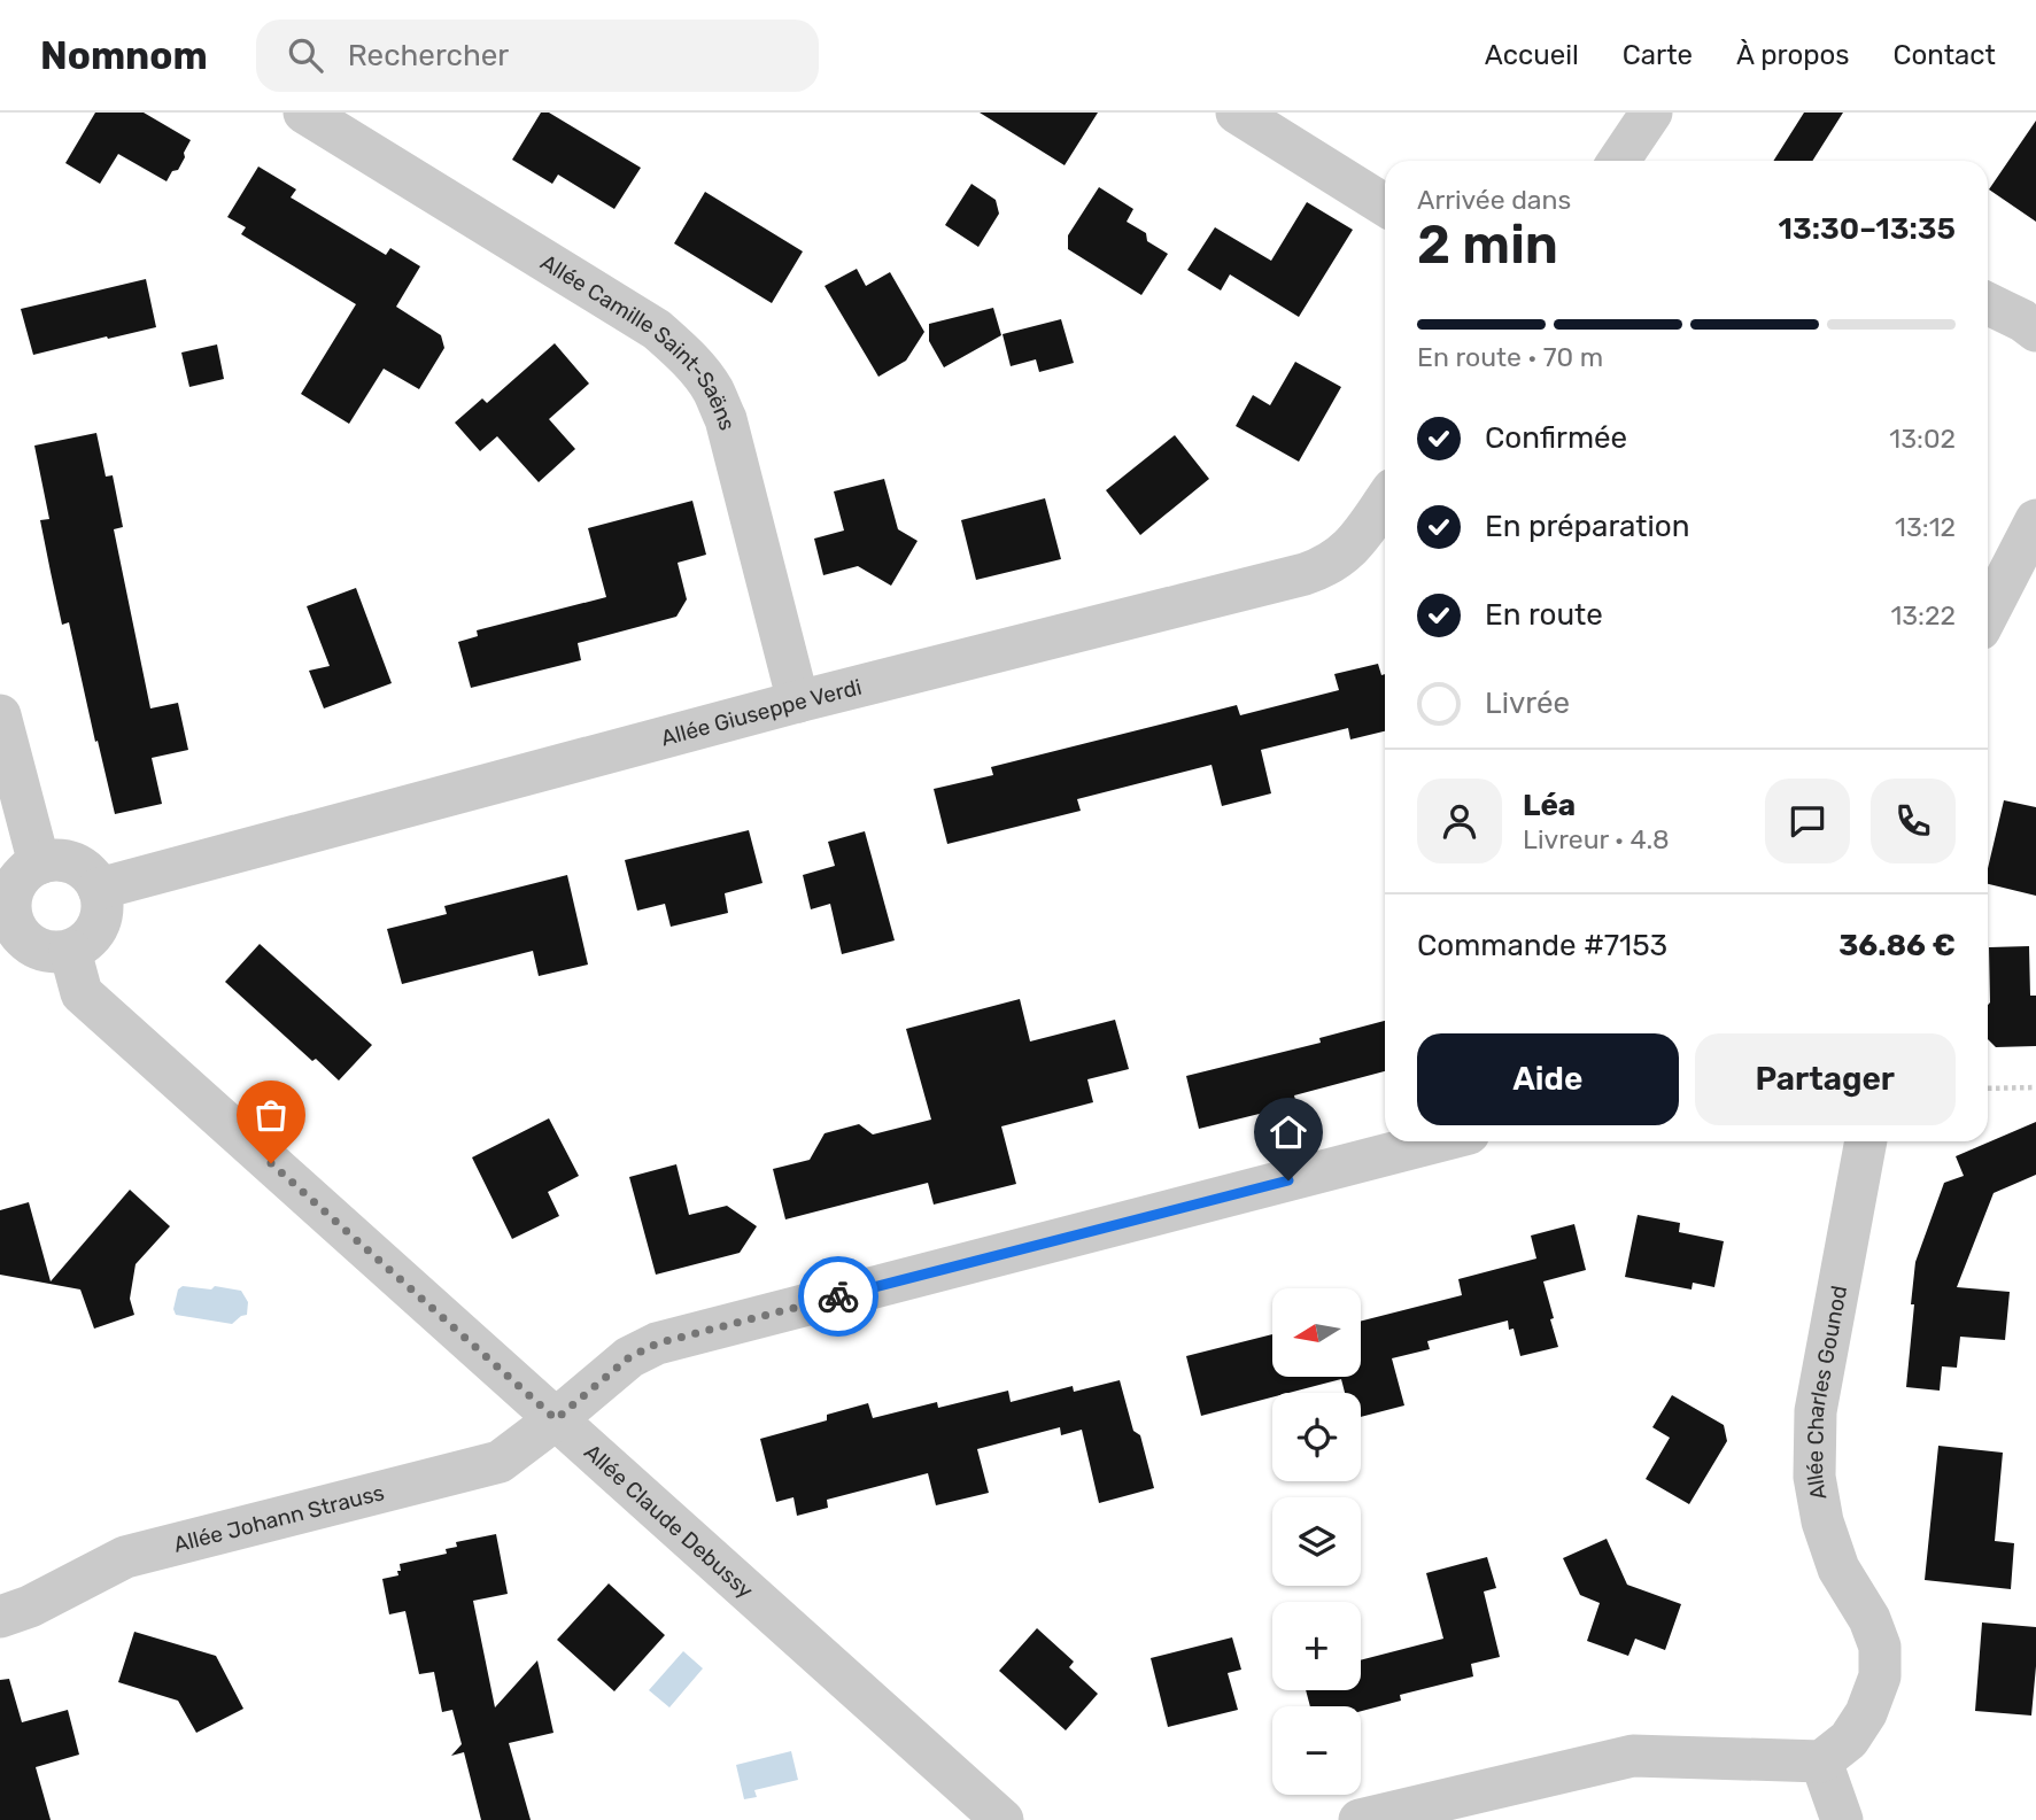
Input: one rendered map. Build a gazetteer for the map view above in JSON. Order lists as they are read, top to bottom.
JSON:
{
  "streets": {
    "street": [
      "Allée Camille Saint-Saëns",
      "Allée Giuseppe Verdi",
      "Allée Charles Gounod",
      "Allée Johann Strauss",
      "Allée Claude Debussy"
    ]
  },
  "crossings": [
    ["Allée Camille Saint-Saëns", "Allée Giuseppe Verdi"],
    ["Allée Giuseppe Verdi", "Allée Claude Debussy"],
    ["Allée Johann Strauss", "Allée Claude Debussy"]
  ],
  "north": "left",
  "page": {
    "header": "Nomnom",
    "search": "Rechercher",
    "nav": [
      "Accueil",
      "Carte",
      "À propos",
      "Contact"
    ],
    "heading": ["2 min", "Arrivée dans", "13:30–13:35"],
    "panel": [
      "Léa",
      "Livreur · 4.8",
      "Commande #7153",
      "36.86 €"
    ],
    "bar": "En route · 70 m",
    "list": [
      ["Confirmée", "13:02"],
      ["En préparation", "13:12"],
      ["En route", "13:22"],
      "Livrée"
    ],
    "buttons": ["Aide", "Partager"],
    "map_buttons": ["+", "−"]
  }
}
